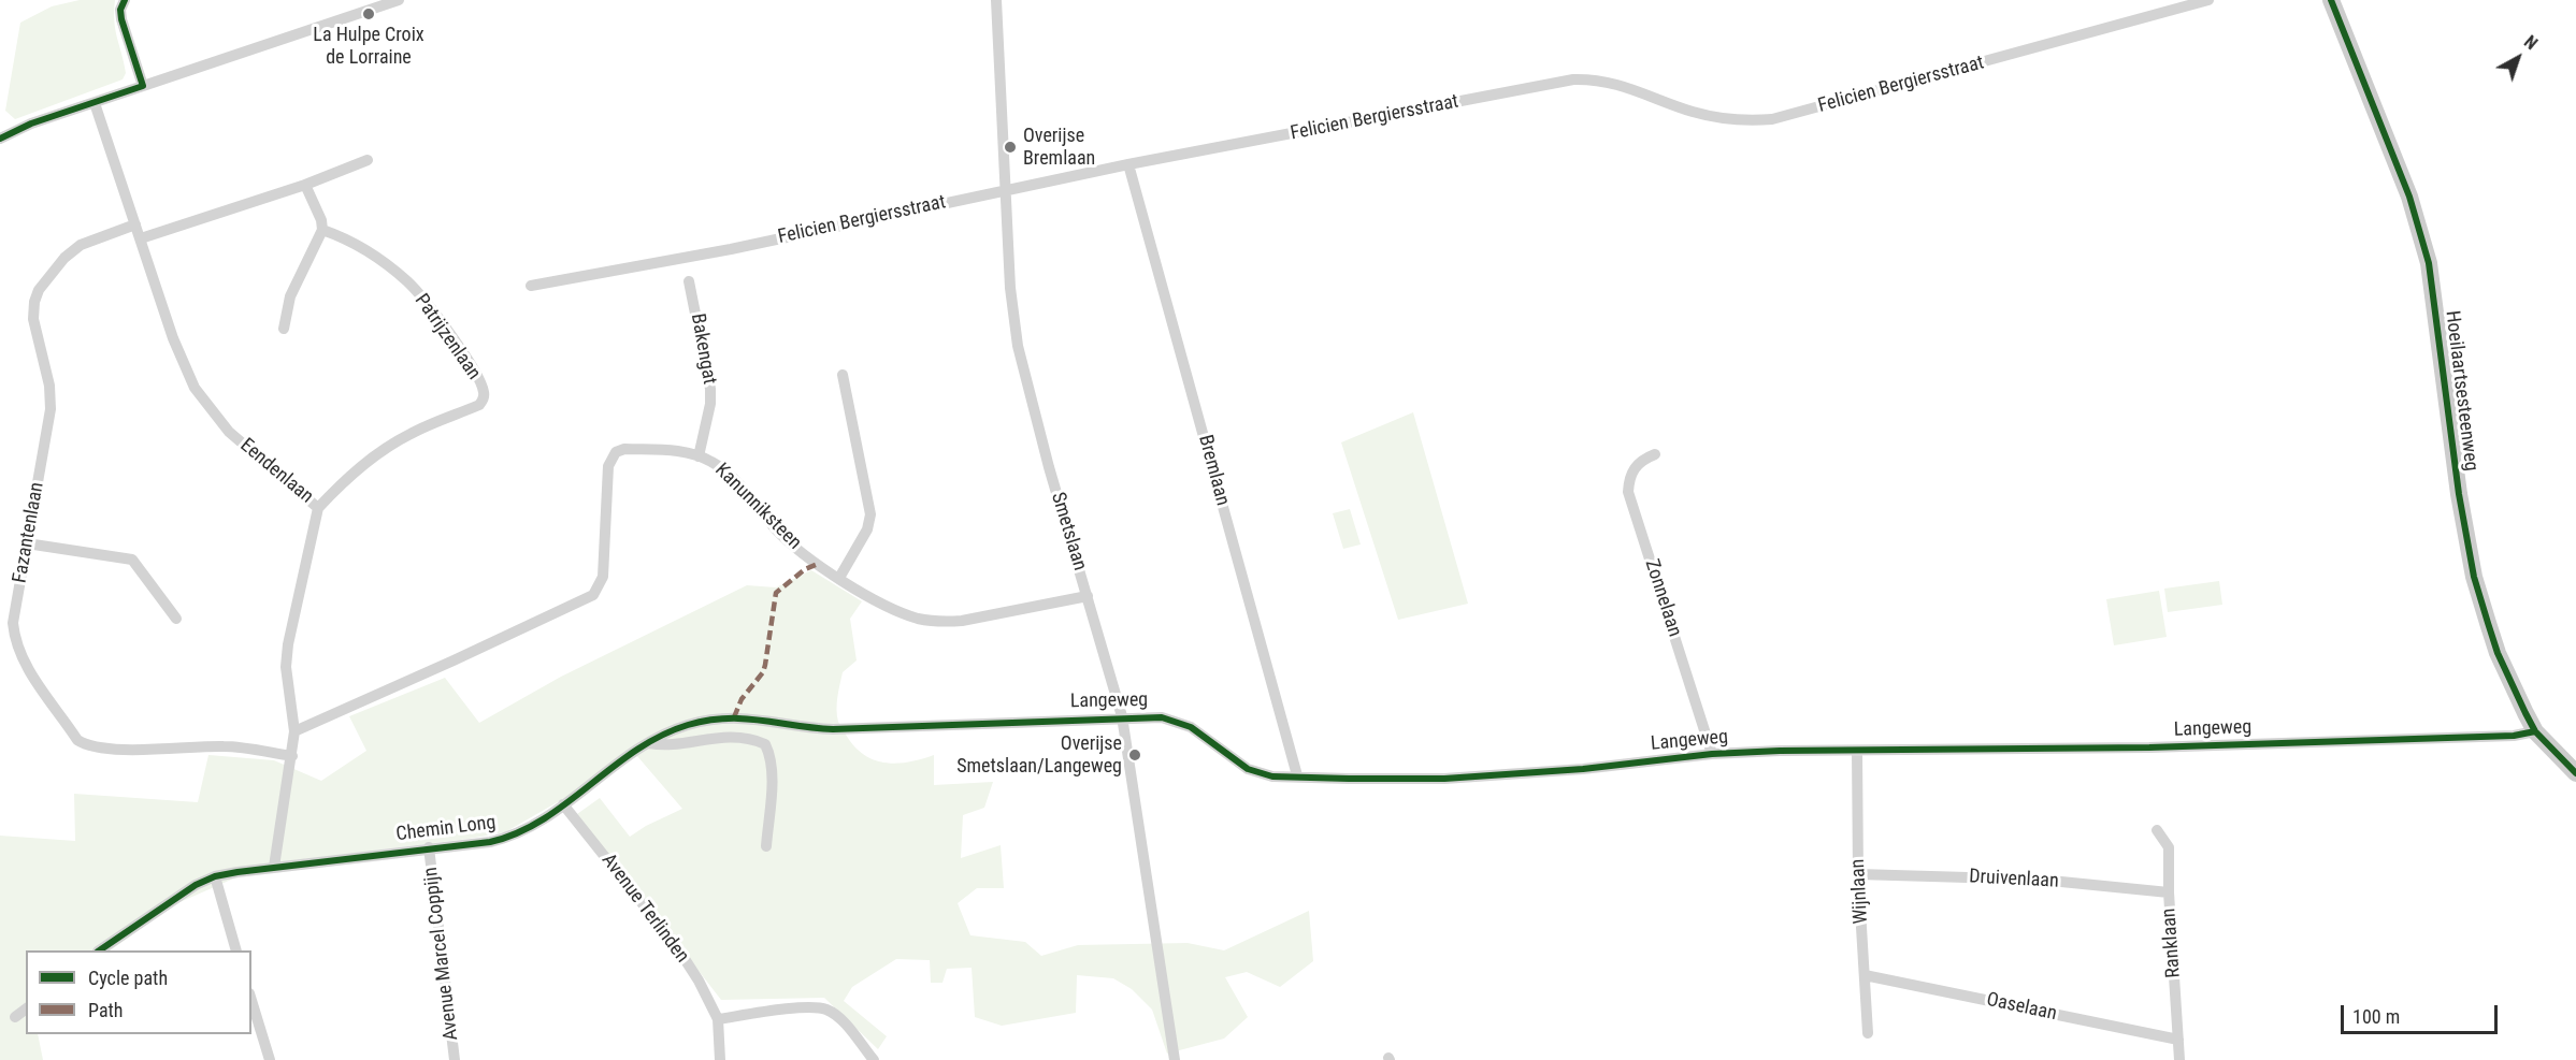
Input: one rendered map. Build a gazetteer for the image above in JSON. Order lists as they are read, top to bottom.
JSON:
{
  "streets": {
    "street": [
      "Felicien Bergiersstraat",
      "Patrijzenlaan",
      "Bakengat",
      "Hoeilaartsesteenweg",
      "Bremlaan",
      "Eendenlaan",
      "Kanunniksteen",
      "Smetslaan",
      "Fazantenlaan",
      "Zonnelaan",
      "Langeweg",
      "Chemin Long",
      "Druivenlaan",
      "Wijnlaan",
      "Avenue Terlinden",
      "Ranklaan",
      "Avenue Marcel Coppijn",
      "Oaselaan"
    ]
  },
  "crossings": [
    ["Felicien Bergiersstraat", "Bremlaan"],
    ["Felicien Bergiersstraat", "Smetslaan"],
    ["Patrijzenlaan", "Eendenlaan"],
    ["Bakengat", "Kanunniksteen"],
    ["Hoeilaartsesteenweg", "Langeweg"],
    ["Bremlaan", "Langeweg"],
    ["Eendenlaan", "Kanunniksteen"],
    ["Eendenlaan", "Fazantenlaan"],
    ["Eendenlaan", "Chemin Long"],
    ["Kanunniksteen", "Smetslaan"],
    ["Smetslaan", "Langeweg"],
    ["Zonnelaan", "Langeweg"],
    ["Langeweg", "Chemin Long"],
    ["Langeweg", "Wijnlaan"],
    ["Chemin Long", "Avenue Terlinden"],
    ["Chemin Long", "Avenue Marcel Coppijn"],
    ["Druivenlaan", "Wijnlaan"],
    ["Druivenlaan", "Ranklaan"],
    ["Wijnlaan", "Oaselaan"],
    ["Ranklaan", "Oaselaan"]
  ],
  "places": ["La Hulpe Croix de Lorraine", "Overijse Bremlaan", "Overijse Smetslaan/Langeweg"],
  "legend": ["Cycle path", "Path"],
  "scale_bar": "100 m",
  "north": "top right"
}
